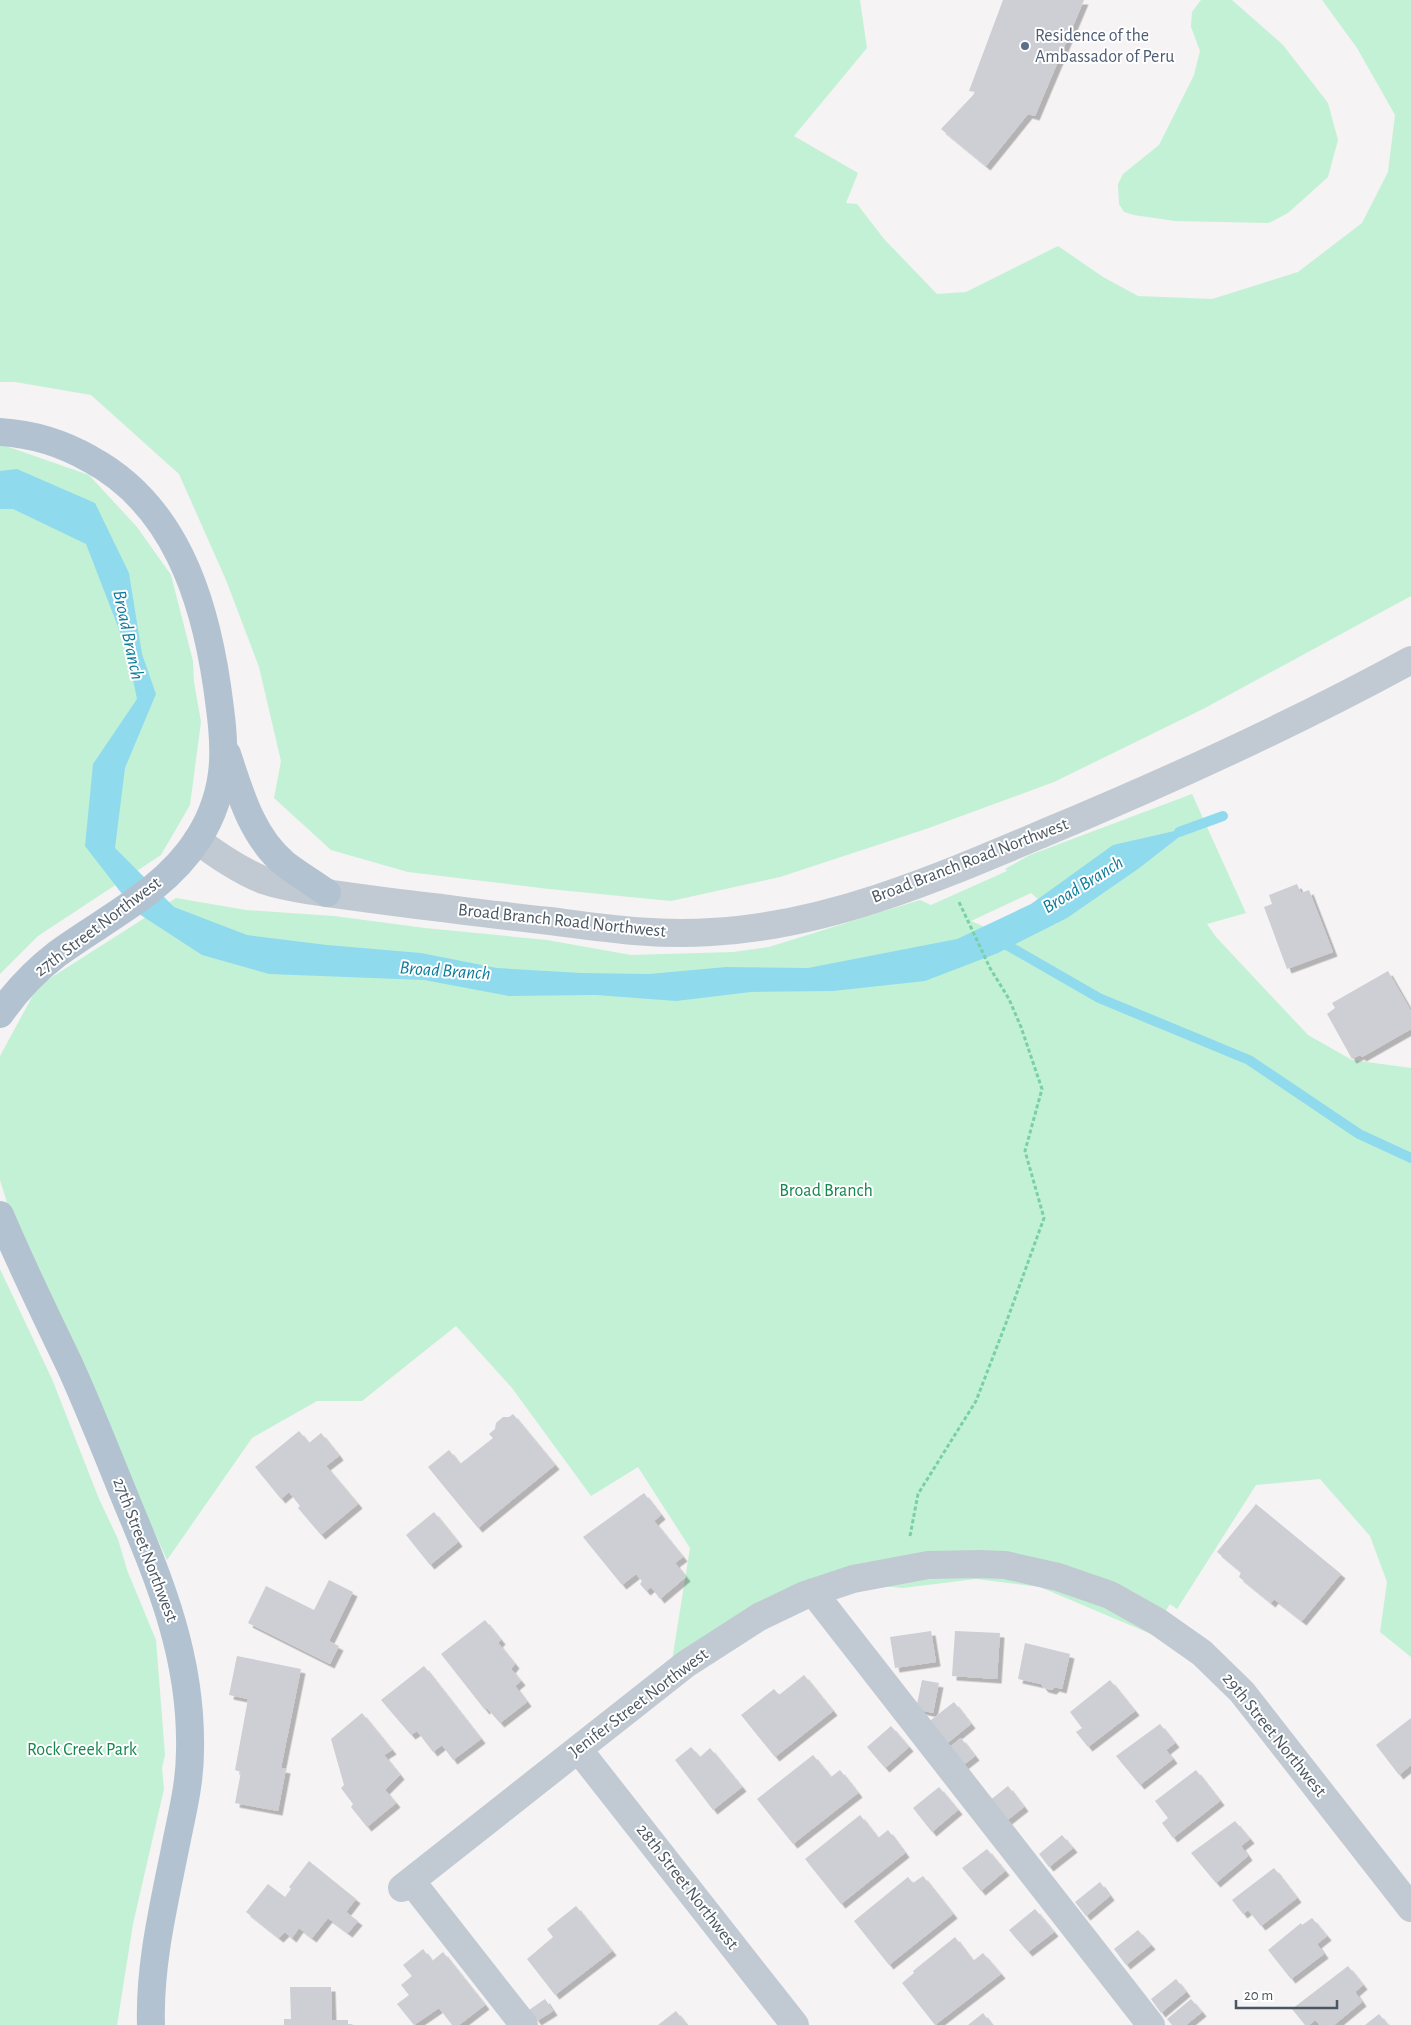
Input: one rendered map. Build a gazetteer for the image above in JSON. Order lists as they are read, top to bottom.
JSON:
{
  "streets": {
    "main road": ["27th Street Northwest"],
    "street": [
      "Broad Branch Road Northwest",
      "Jenifer Street Northwest",
      "29th Street Northwest",
      "28th Street Northwest"
    ]
  },
  "crossings": [
    ["Broad Branch Road Northwest", "27th Street Northwest"],
    ["Jenifer Street Northwest", "29th Street Northwest"],
    ["Jenifer Street Northwest", "28th Street Northwest"]
  ],
  "water": ["Broad Branch"],
  "parks": ["Broad Branch", "Rock Creek Park"],
  "places": ["Residence of the Ambassador of Peru"],
  "scale_bar": "20 m"
}
